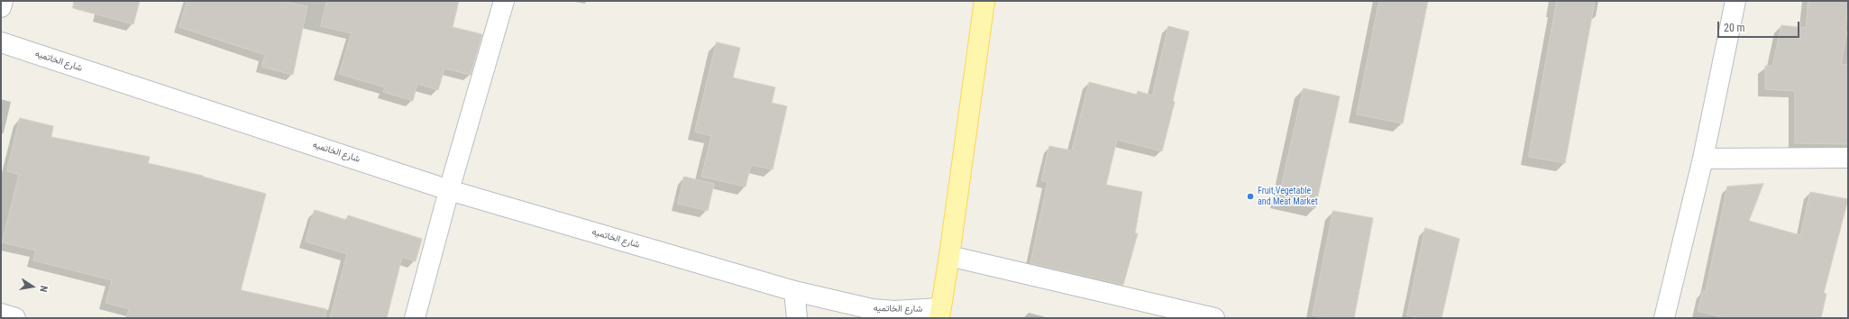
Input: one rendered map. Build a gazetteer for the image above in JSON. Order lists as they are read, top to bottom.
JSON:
{
  "streets": {
    "main road": ["شارع الخاتميه"]
  },
  "places": ["Fruit,Vegetable and Meat Market"],
  "scale_bar": "20 m",
  "north": "right"
}
